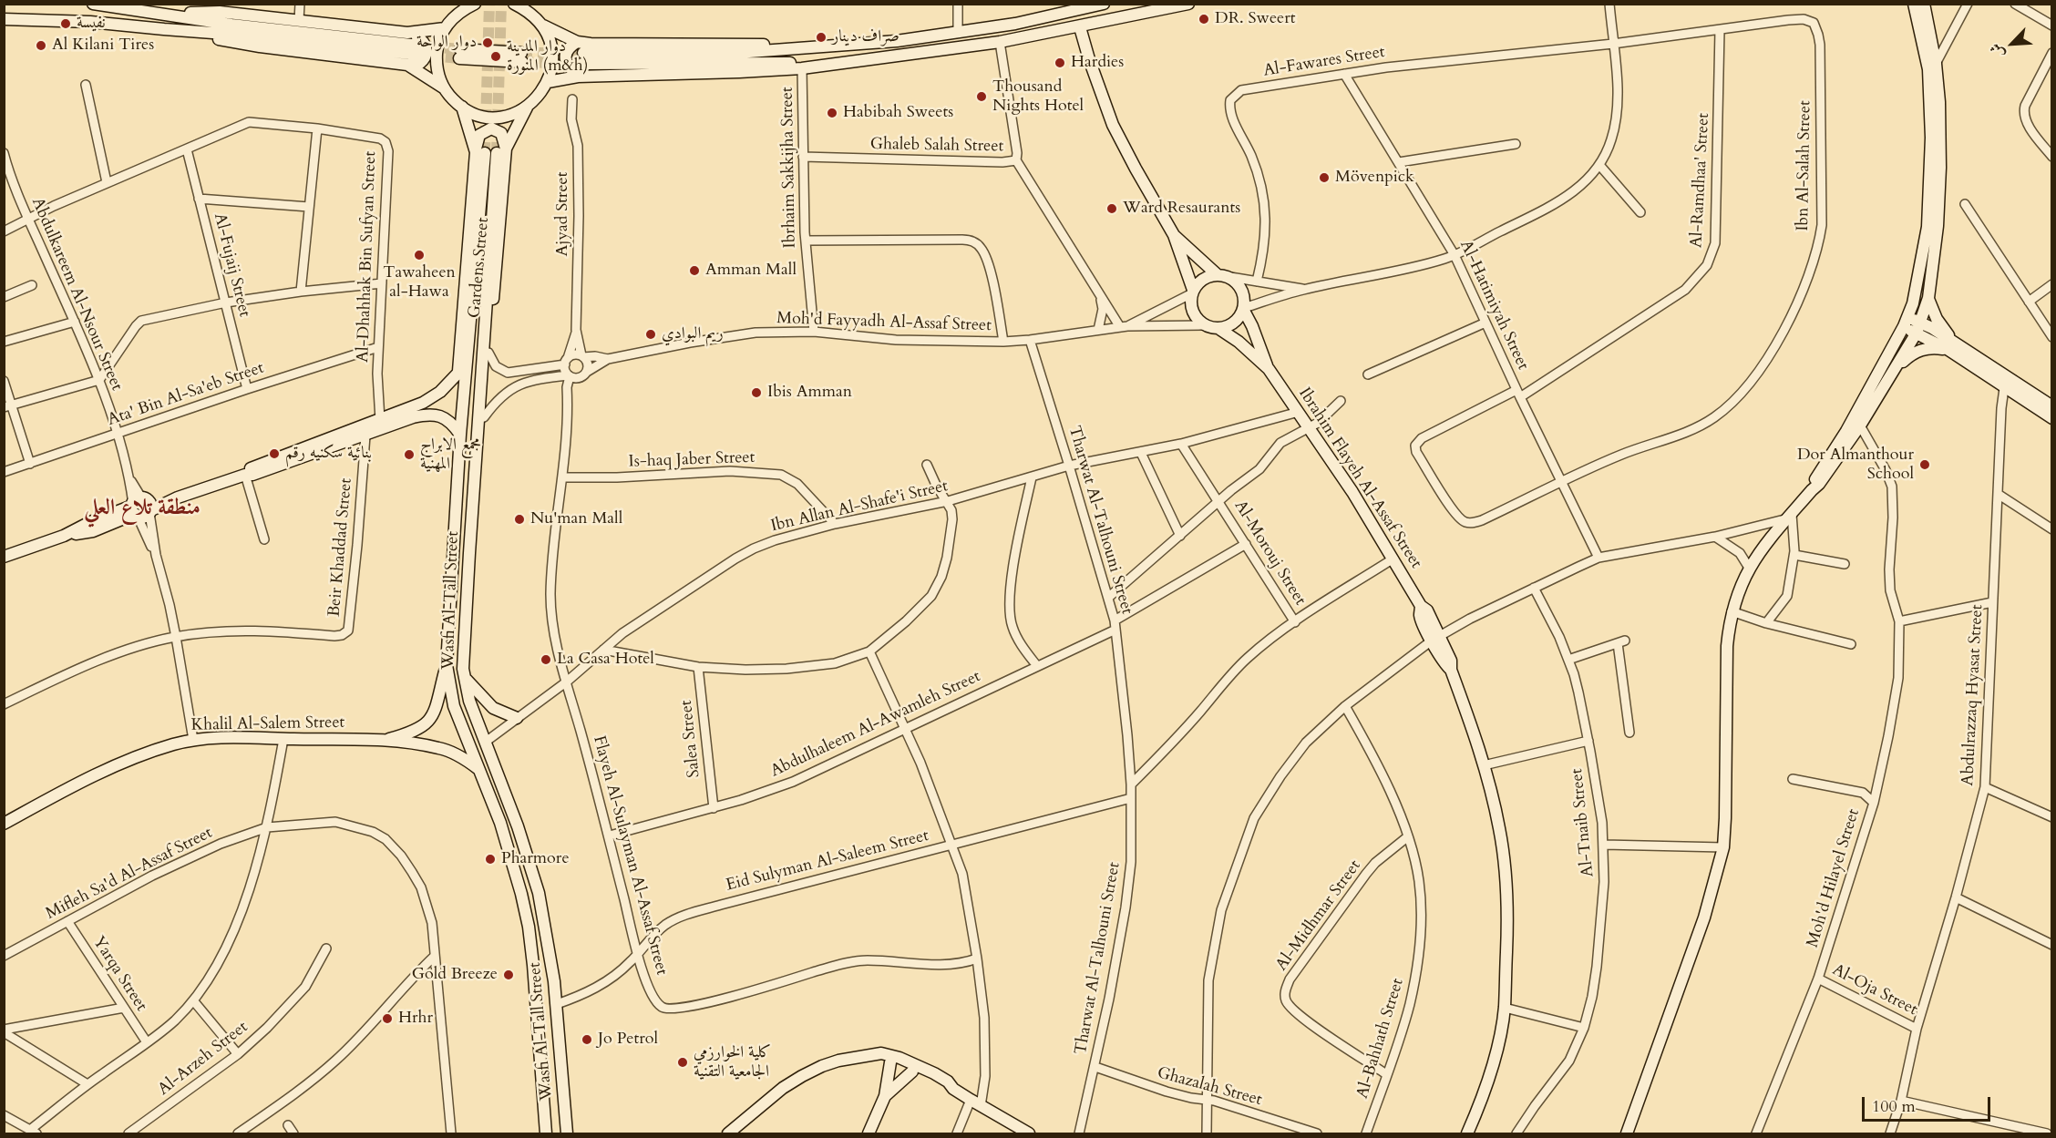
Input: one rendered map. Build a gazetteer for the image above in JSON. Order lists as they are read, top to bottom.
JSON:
{
  "streets": {
    "street": [
      "Al-Fawares Street",
      "Ghaleb Salah Street",
      "Ibn Al-Salah Street",
      "Ibrhaim Sakkijha Street",
      "Al-Ramdhaa' Street",
      "Ajyad Street",
      "Al-Dhahhak Bin Sufyan Street",
      "Al-Fujaij Street",
      "Gardens Street",
      "Abdulkareem Al-Nsour Street",
      "Al-Hatimiyah Street",
      "Moh'd Fayyadh Al-Assaf Street",
      "Ata' Bin Al-Sa'eb Street",
      "Is-haq Jaber Street",
      "Ibrahim Flayeh Al-Assaf Street",
      "Ibn Allan Al-Shafe'i Street",
      "Tharwat Al-Talhouni Street",
      "Beir Khaddad Street",
      "Al-Morouj Street",
      "Wasfi Al-Tall Street",
      "Abdulrazzaq Hyasat Street",
      "Khalil Al-Salem Street",
      "Abdulhaleem Al-Awamleh Street",
      "Salea Street",
      "Al-Tnaib Street",
      "Flayeh Al-Sulayman Al-Assaf Street",
      "Eid Sulyman Al-Saleem Street",
      "Mifleh Sa'd Al-Assaf Street",
      "Moh'd Hilayel Street",
      "Al-Midhmar Street",
      "Yarqa Street",
      "Al-Oja Street",
      "Al-Bahhath Street",
      "Al-Arzeh Street",
      "Ghazalah Street"
    ]
  },
  "crossings": [
    ["Al-Fawares Street", "Ibn Al-Salah Street"],
    ["Al-Fawares Street", "Al-Hatimiyah Street"],
    ["Ghaleb Salah Street", "Ibrhaim Sakkijha Street"],
    ["Ibn Al-Salah Street", "Al-Ramdhaa' Street"],
    ["Ibn Al-Salah Street", "Al-Hatimiyah Street"],
    ["Ibrhaim Sakkijha Street", "Moh'd Fayyadh Al-Assaf Street"],
    ["Al-Ramdhaa' Street", "Al-Hatimiyah Street"],
    ["Ajyad Street", "Moh'd Fayyadh Al-Assaf Street"],
    ["Ajyad Street", "Flayeh Al-Sulayman Al-Assaf Street"],
    ["Al-Dhahhak Bin Sufyan Street", "Al-Fujaij Street"],
    ["Al-Dhahhak Bin Sufyan Street", "Abdulkareem Al-Nsour Street"],
    ["Al-Dhahhak Bin Sufyan Street", "Ata' Bin Al-Sa'eb Street"],
    ["Al-Fujaij Street", "Ata' Bin Al-Sa'eb Street"],
    ["Gardens Street", "Wasfi Al-Tall Street"],
    ["Abdulkareem Al-Nsour Street", "Ata' Bin Al-Sa'eb Street"],
    ["Abdulkareem Al-Nsour Street", "Beir Khaddad Street"],
    ["Abdulkareem Al-Nsour Street", "Khalil Al-Salem Street"],
    ["Moh'd Fayyadh Al-Assaf Street", "Ibrahim Flayeh Al-Assaf Street"],
    ["Moh'd Fayyadh Al-Assaf Street", "Tharwat Al-Talhouni Street"],
    ["Moh'd Fayyadh Al-Assaf Street", "Flayeh Al-Sulayman Al-Assaf Street"],
    ["Is-haq Jaber Street", "Ibn Allan Al-Shafe'i Street"],
    ["Is-haq Jaber Street", "Flayeh Al-Sulayman Al-Assaf Street"],
    ["Ibrahim Flayeh Al-Assaf Street", "Ibn Allan Al-Shafe'i Street"],
    ["Ibn Allan Al-Shafe'i Street", "Tharwat Al-Talhouni Street"],
    ["Ibn Allan Al-Shafe'i Street", "Al-Morouj Street"],
    ["Ibn Allan Al-Shafe'i Street", "Wasfi Al-Tall Street"],
    ["Ibn Allan Al-Shafe'i Street", "Flayeh Al-Sulayman Al-Assaf Street"],
    ["Tharwat Al-Talhouni Street", "Al-Morouj Street"],
    ["Tharwat Al-Talhouni Street", "Abdulhaleem Al-Awamleh Street"],
    ["Tharwat Al-Talhouni Street", "Eid Sulyman Al-Saleem Street"],
    ["Tharwat Al-Talhouni Street", "Ghazalah Street"],
    ["Al-Morouj Street", "Abdulhaleem Al-Awamleh Street"],
    ["Wasfi Al-Tall Street", "Khalil Al-Salem Street"],
    ["Wasfi Al-Tall Street", "Eid Sulyman Al-Saleem Street"],
    ["Abdulrazzaq Hyasat Street", "Al-Oja Street"],
    ["Abdulhaleem Al-Awamleh Street", "Salea Street"],
    ["Abdulhaleem Al-Awamleh Street", "Flayeh Al-Sulayman Al-Assaf Street"],
    ["Flayeh Al-Sulayman Al-Assaf Street", "Eid Sulyman Al-Saleem Street"],
    ["Mifleh Sa'd Al-Assaf Street", "Yarqa Street"],
    ["Moh'd Hilayel Street", "Al-Oja Street"],
    ["Al-Midhmar Street", "Al-Bahhath Street"]
  ],
  "districts": ["منطقة تلاع العلي"],
  "places": [
    "DR. Sweert",
    "نفيسة",
    "صراف دينار",
    "دوار الواحة",
    "Al Kilani Tires",
    "دوار المدينة المنورة (m&h)",
    "Hardies",
    "Thousand Nights Hotel",
    "Habibah Sweets",
    "Mövenpick",
    "Ward Resaurants",
    "Tawaheen al-Hawa",
    "Amman Mall",
    "ريم البوادي",
    "Ibis Amman",
    "بنائية سكنيه رقم",
    "مجمع الابراج المهنية",
    "Dor Almanthour School",
    "Nu'man Mall",
    "La Casa Hotel",
    "Pharmore",
    "Gold Breeze",
    "Hrhr",
    "Jo Petrol",
    "كلية الخوارزمي الجامعية التقنية"
  ],
  "scale_bar": "100 m",
  "north": "bottom left"
}
